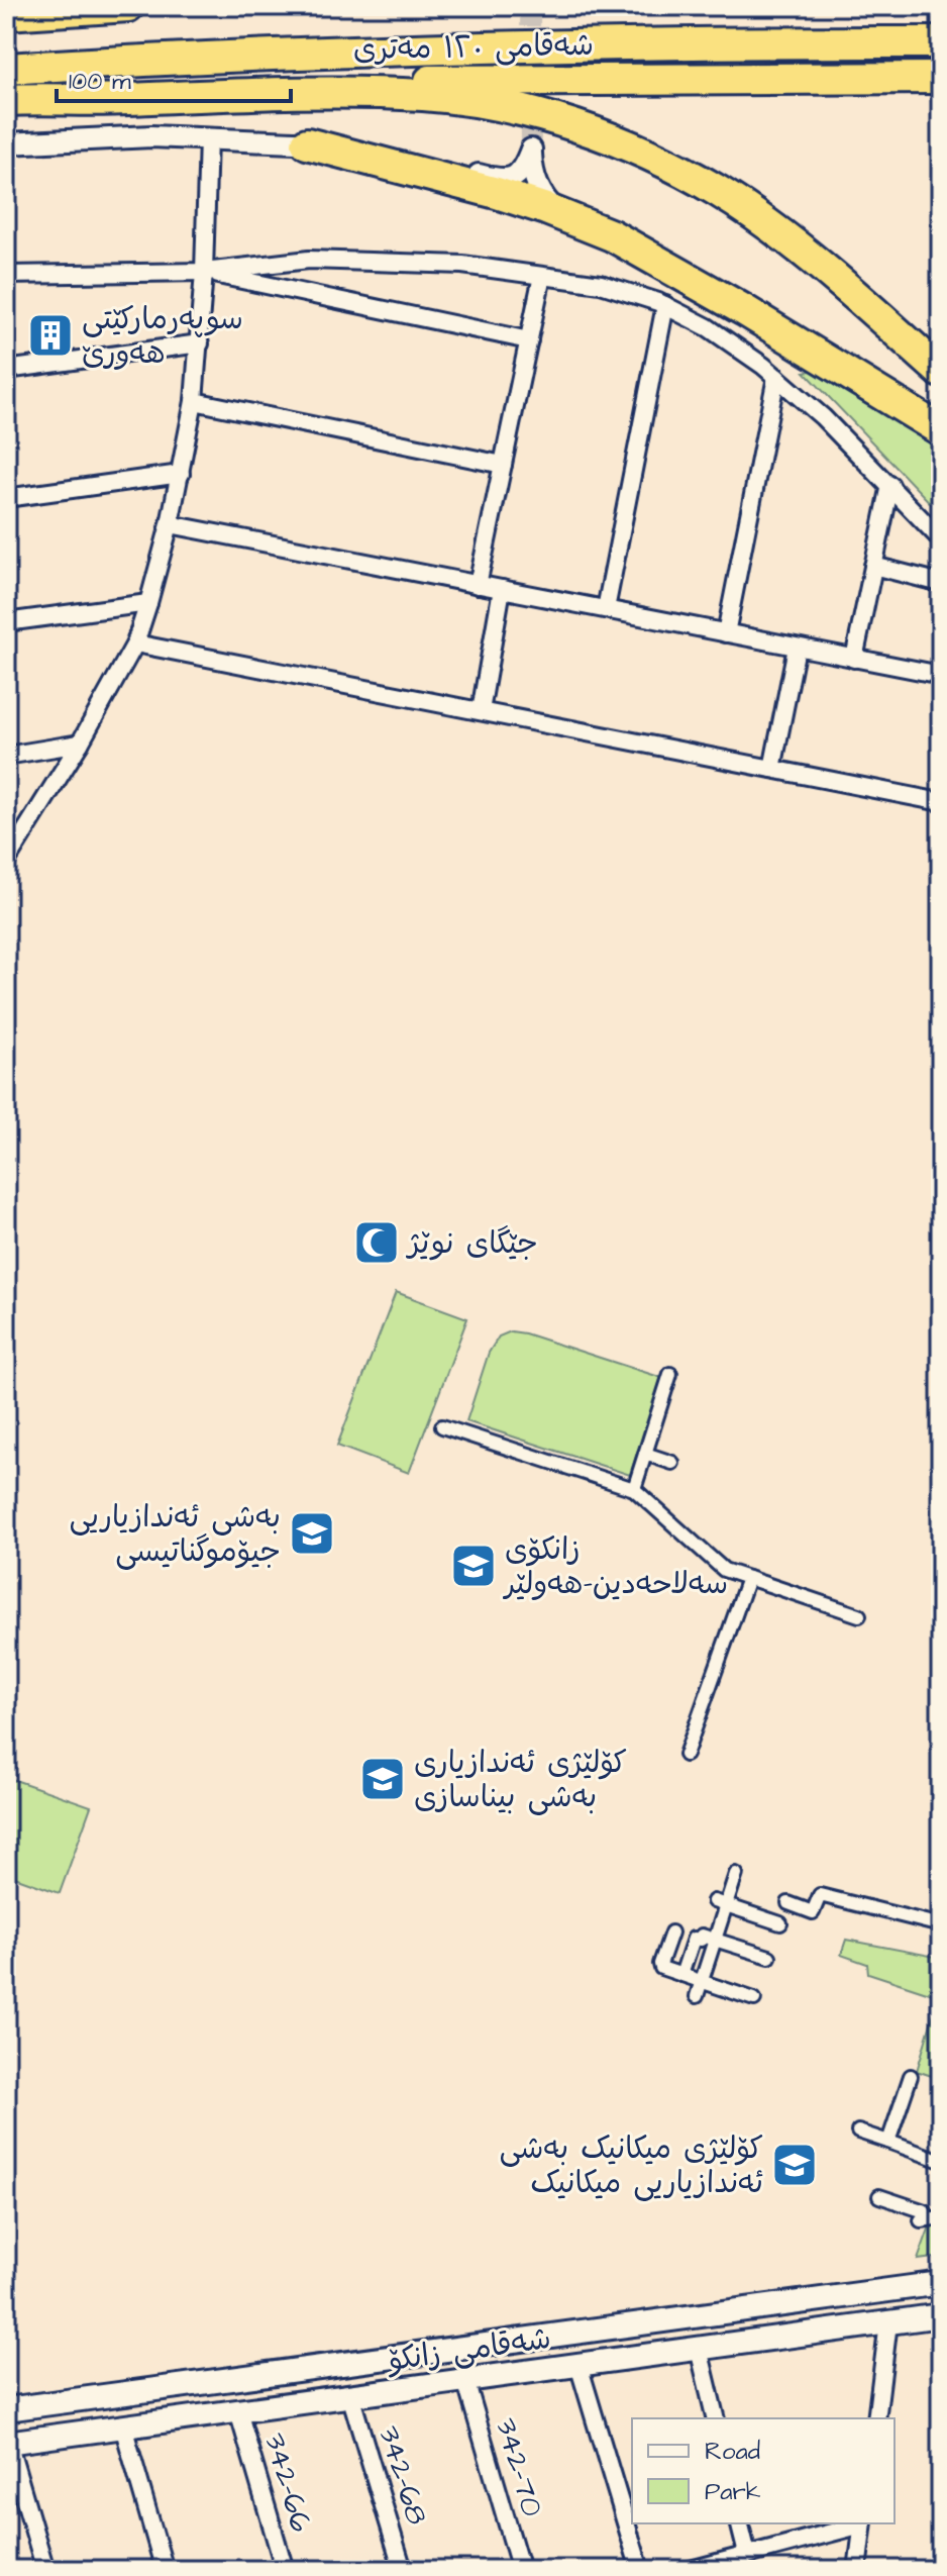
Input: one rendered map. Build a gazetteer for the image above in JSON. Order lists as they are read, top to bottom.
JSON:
{
  "streets": {
    "highway": ["شەقامی ١٢٠ مەتری"],
    "main road": ["شەقامی زانکۆ"],
    "street": ["342-70", "342-68", "342-66"]
  },
  "crossings": [
    ["شەقامی زانکۆ", "342-70"],
    ["شەقامی زانکۆ", "342-68"],
    ["شەقامی زانکۆ", "342-66"]
  ],
  "places": {
    "building": ["سوپەرمارکێتی هەورێ"],
    "mosque": ["جێگای نوێژ"],
    "school or university": [
      "بەشی ئەندازیاریی جیۆموگناتیسی",
      "زانکۆی سەلاحەدین-هەولێر",
      "کۆلێژی ئەندازیاری بەشی بیناسازی",
      "کۆلێژی میکانیک بەشی ئەندازیاریی میکانیک"
    ]
  },
  "legend": ["Road", "Park"],
  "scale_bar": "100 m"
}
